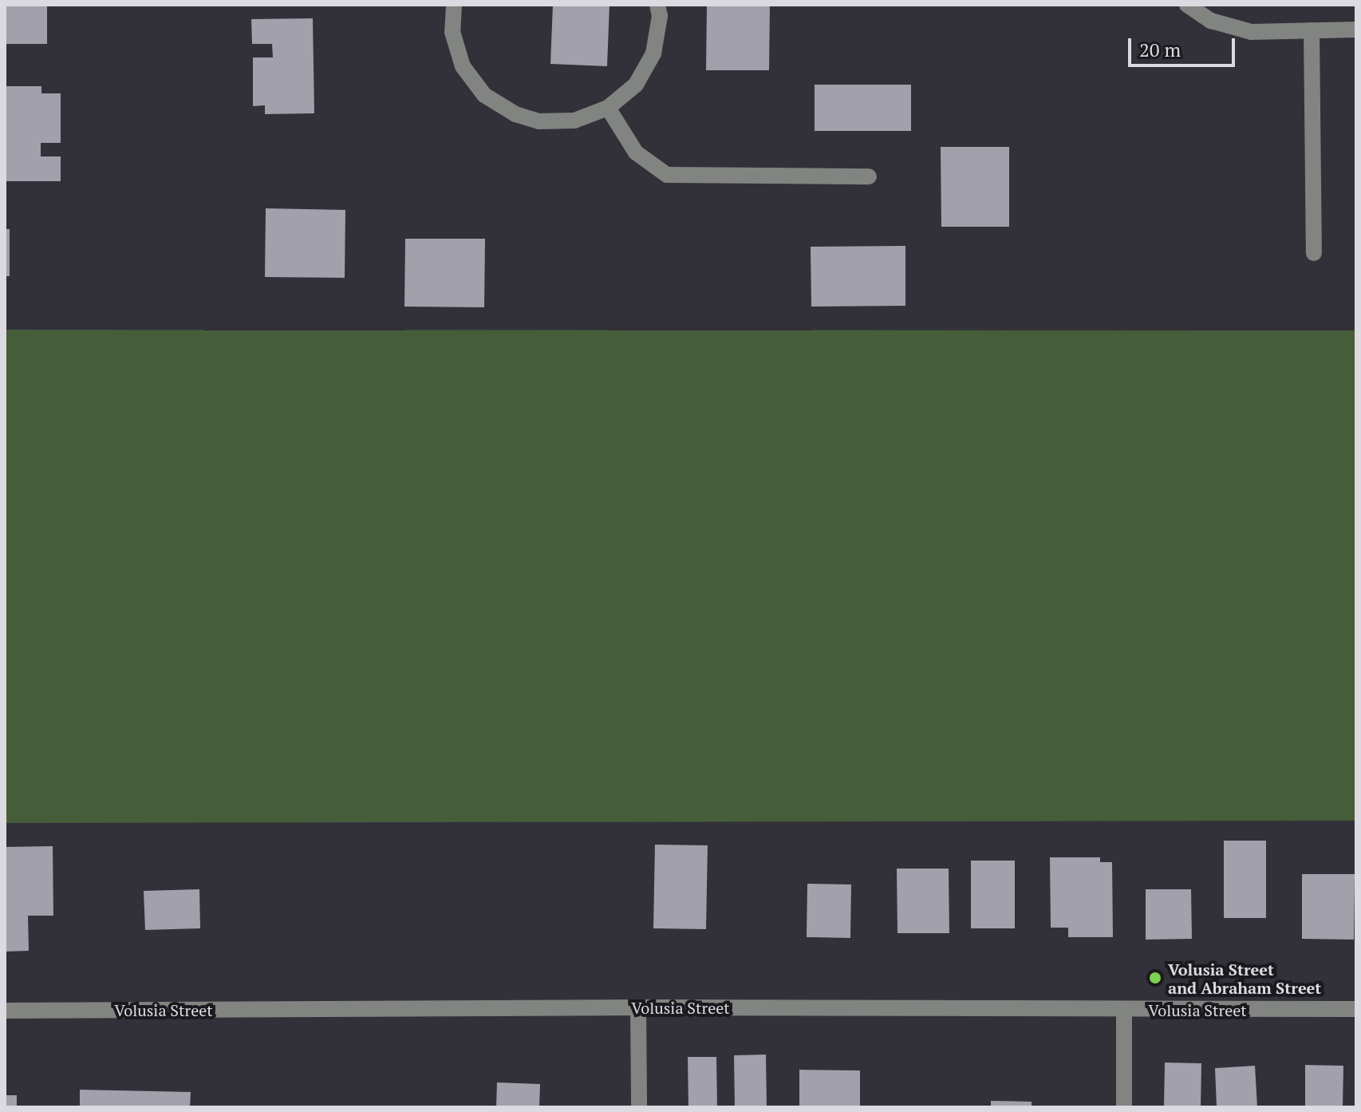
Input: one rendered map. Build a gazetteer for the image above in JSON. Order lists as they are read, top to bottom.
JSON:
{
  "streets": {
    "street": ["Volusia Street"]
  },
  "places": ["Volusia Street and Abraham Street"],
  "scale_bar": "20 m"
}
